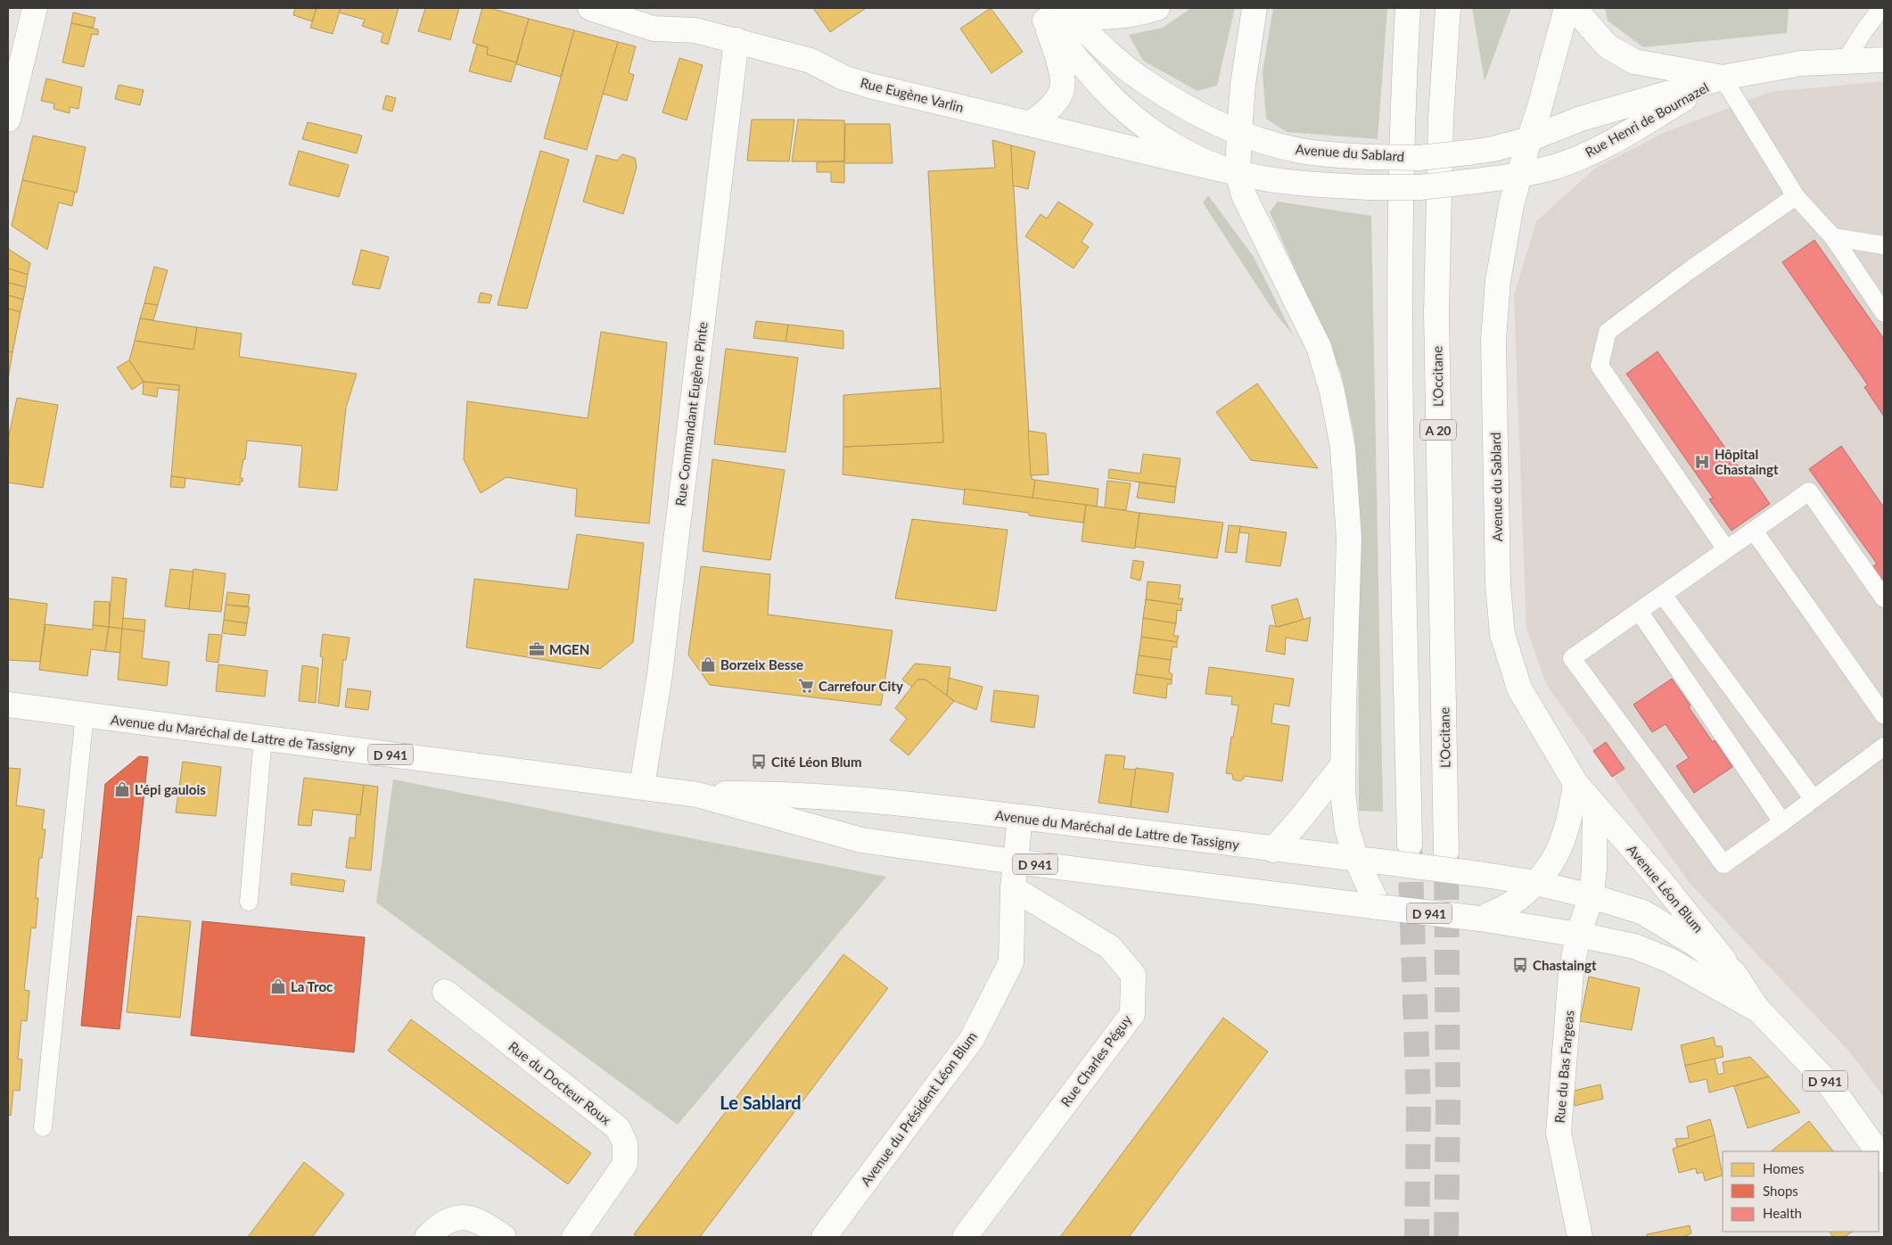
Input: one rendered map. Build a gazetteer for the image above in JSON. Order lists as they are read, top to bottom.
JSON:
{
  "streets": {
    "main road": [
      "Rue Eugène Varlin",
      "Rue Henri de Bournazel",
      "Avenue du Sablard",
      "L'Occitane",
      "Rue Commandant Eugène Pinte",
      "A 20",
      "Avenue du Maréchal de Lattre de Tassigny",
      "D 941",
      "Avenue Léon Blum",
      "Rue Charles Péguy",
      "Rue du Bas Fargeas",
      "Rue du Docteur Roux",
      "Avenue du Président Léon Blum"
    ]
  },
  "crossings": [
    ["Rue Eugène Varlin", "Rue Commandant Eugène Pinte"],
    ["Rue Henri de Bournazel", "Avenue du Sablard"],
    ["Avenue du Sablard", "Avenue Léon Blum"],
    ["Rue Commandant Eugène Pinte", "Avenue du Maréchal de Lattre de Tassigny"],
    ["Avenue du Maréchal de Lattre de Tassigny", "Avenue Léon Blum"],
    ["Avenue du Maréchal de Lattre de Tassigny", "Rue du Bas Fargeas"],
    ["Avenue du Maréchal de Lattre de Tassigny", "Avenue du Président Léon Blum"],
    ["Rue Charles Péguy", "Avenue du Président Léon Blum"]
  ],
  "districts": ["Le Sablard"],
  "places": {
    "hospital": ["Hôpital Chastaingt"],
    "office": ["MGEN"],
    "shop": ["Borzeix Besse", "L'épi gaulois", "La Troc"],
    "supermarket": ["Carrefour City"],
    "bus stop": ["Cité Léon Blum", "Chastaingt"]
  },
  "legend": ["Homes", "Shops", "Health"]
}
